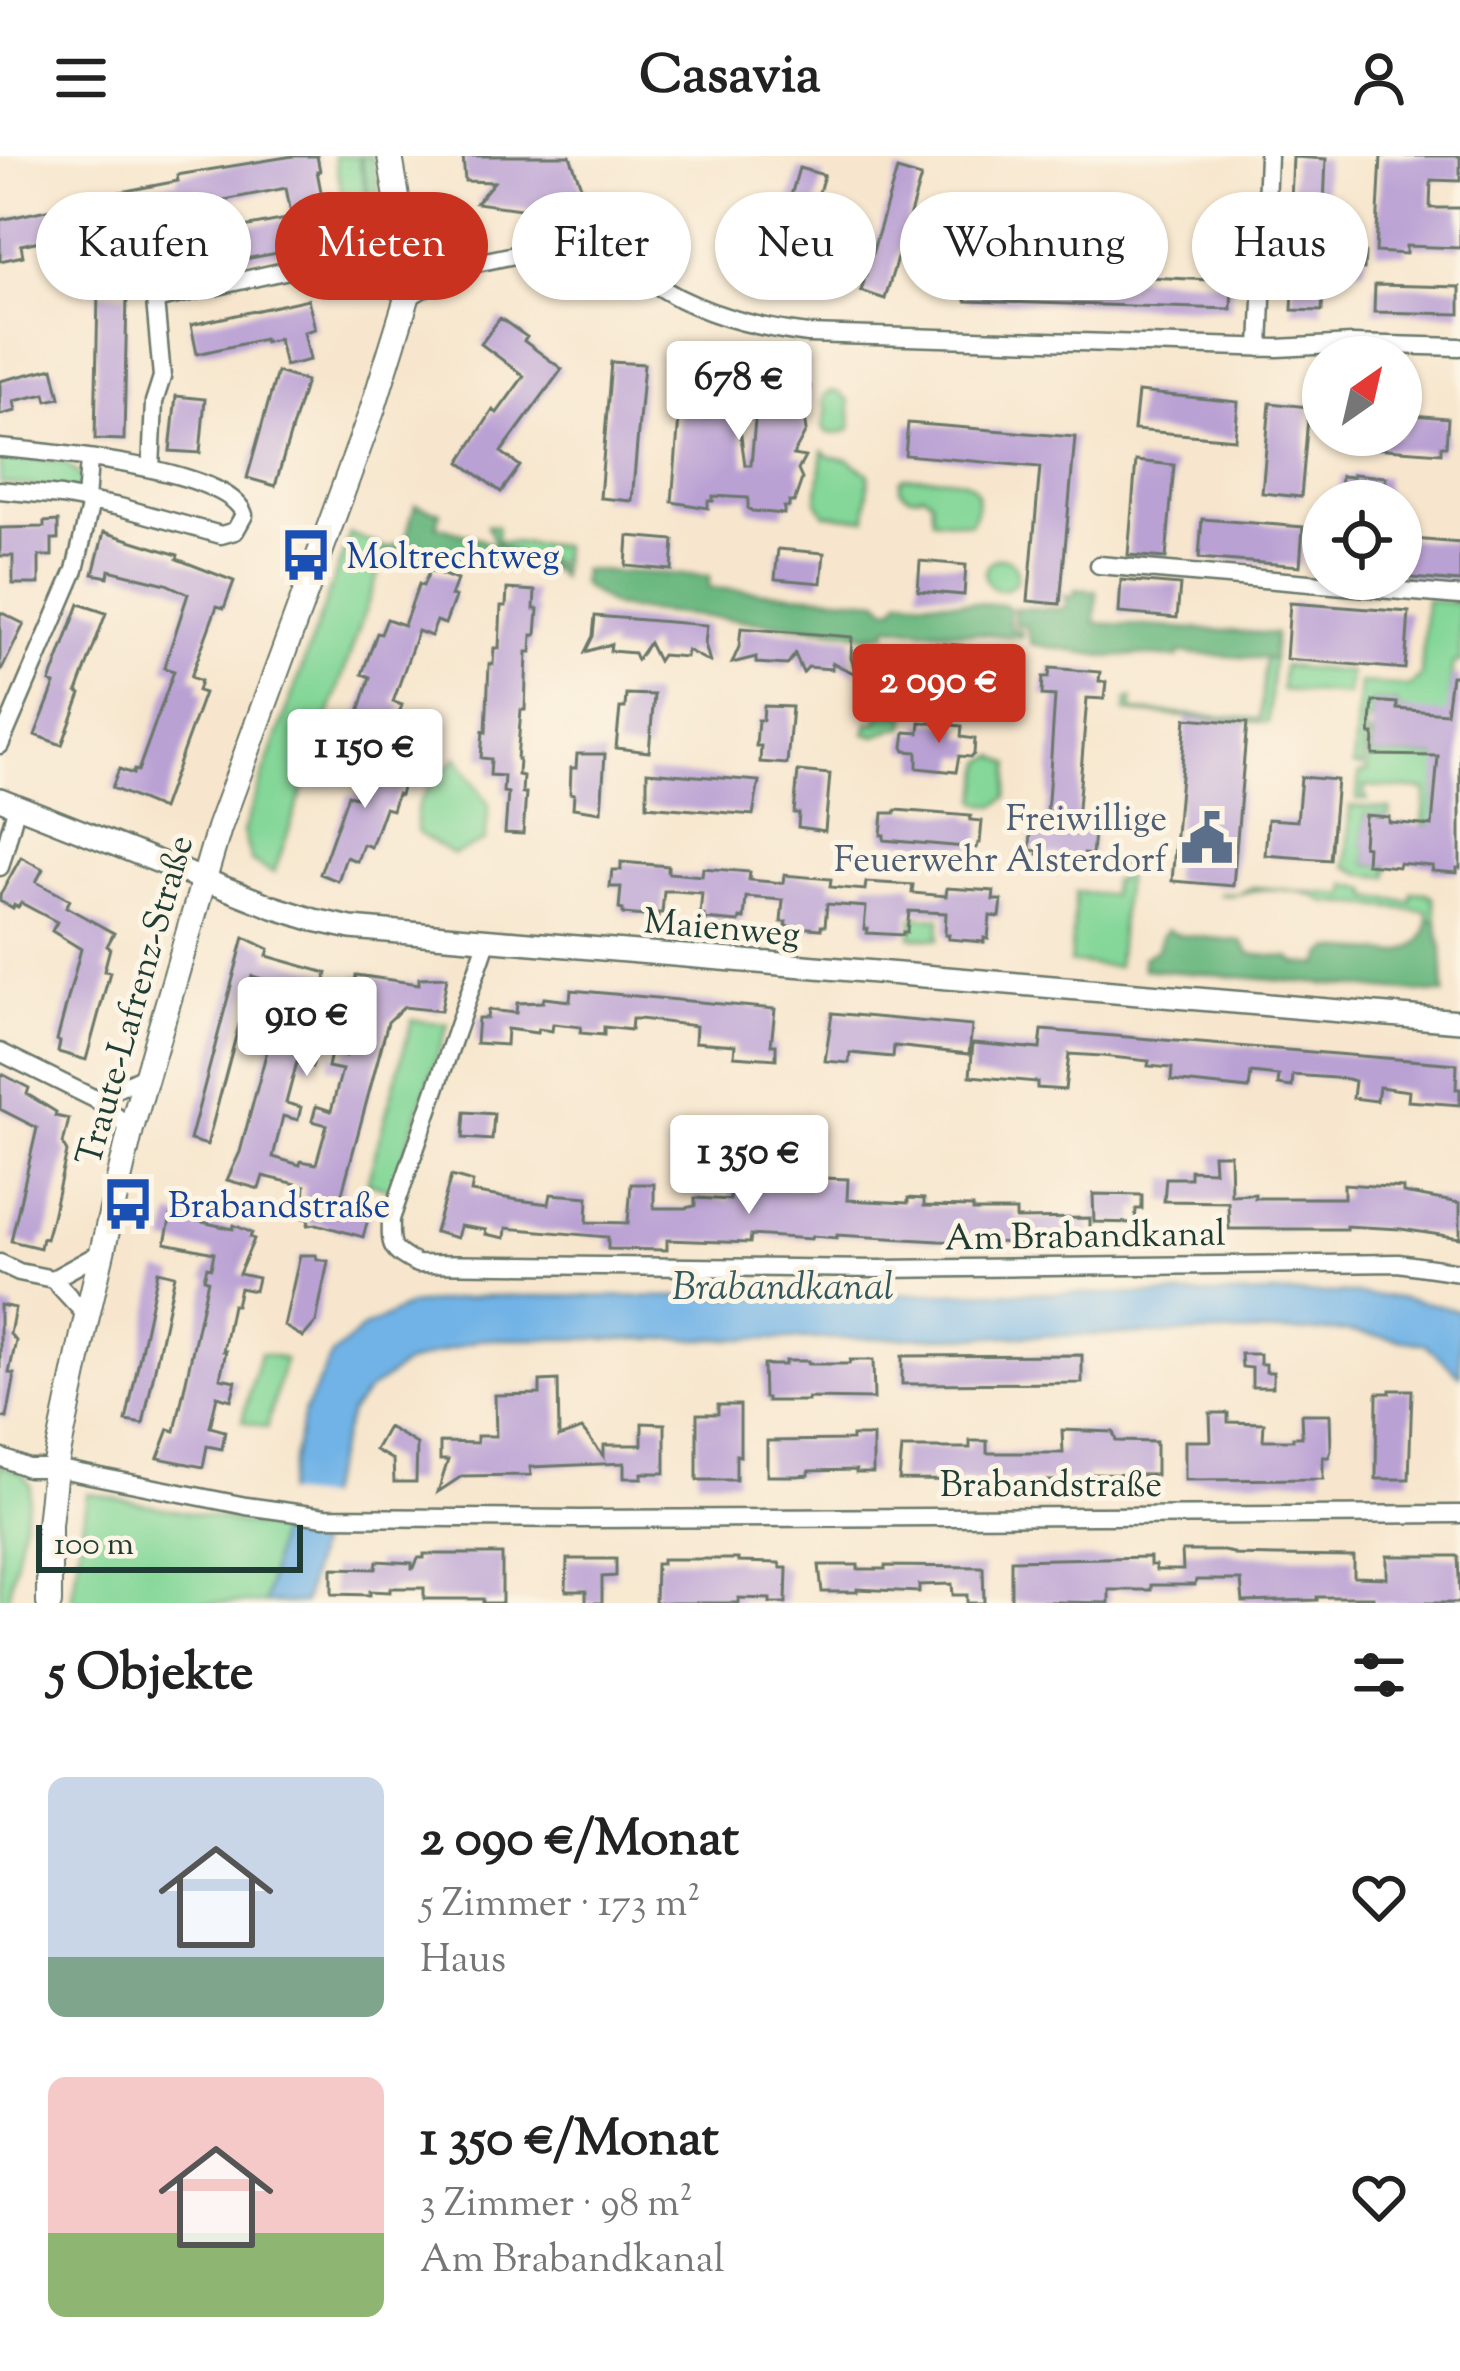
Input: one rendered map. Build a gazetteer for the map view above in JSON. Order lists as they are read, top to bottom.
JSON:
{
  "streets": {
    "main road": ["Traute-Lafrenz-Straße"],
    "street": ["Maienweg", "Am Brabandkanal", "Brabandstraße"]
  },
  "crossings": [
    ["Maienweg", "Traute-Lafrenz-Straße"],
    ["Maienweg", "Am Brabandkanal"],
    ["Traute-Lafrenz-Straße", "Brabandstraße"]
  ],
  "water": ["Brabandkanal"],
  "places": {
    "bus stop": ["Moltrechtweg", "Brabandstraße"],
    "public building": ["Freiwillige Feuerwehr Alsterdorf"]
  },
  "scale_bar": "100 m",
  "north": "top right",
  "page": {
    "header": "Casavia",
    "chip": [
      "Kaufen",
      "Mieten",
      "Filter",
      "Neu",
      "Wohnung",
      "Haus"
    ],
    "price": [
      "678 €",
      "2 090 €",
      "1 150 €",
      "910 €",
      "1 350 €"
    ],
    "scale": "100 m",
    "heading": "5 Objekte",
    "list": [
      {
        "name": "2 090 €/Monat",
        "note": "5 Zimmer · 173 m² · Haus"
      },
      {
        "name": "1 350 €/Monat",
        "note": "3 Zimmer · 98 m² · Am Brabandkanal"
      }
    ]
  }
}
